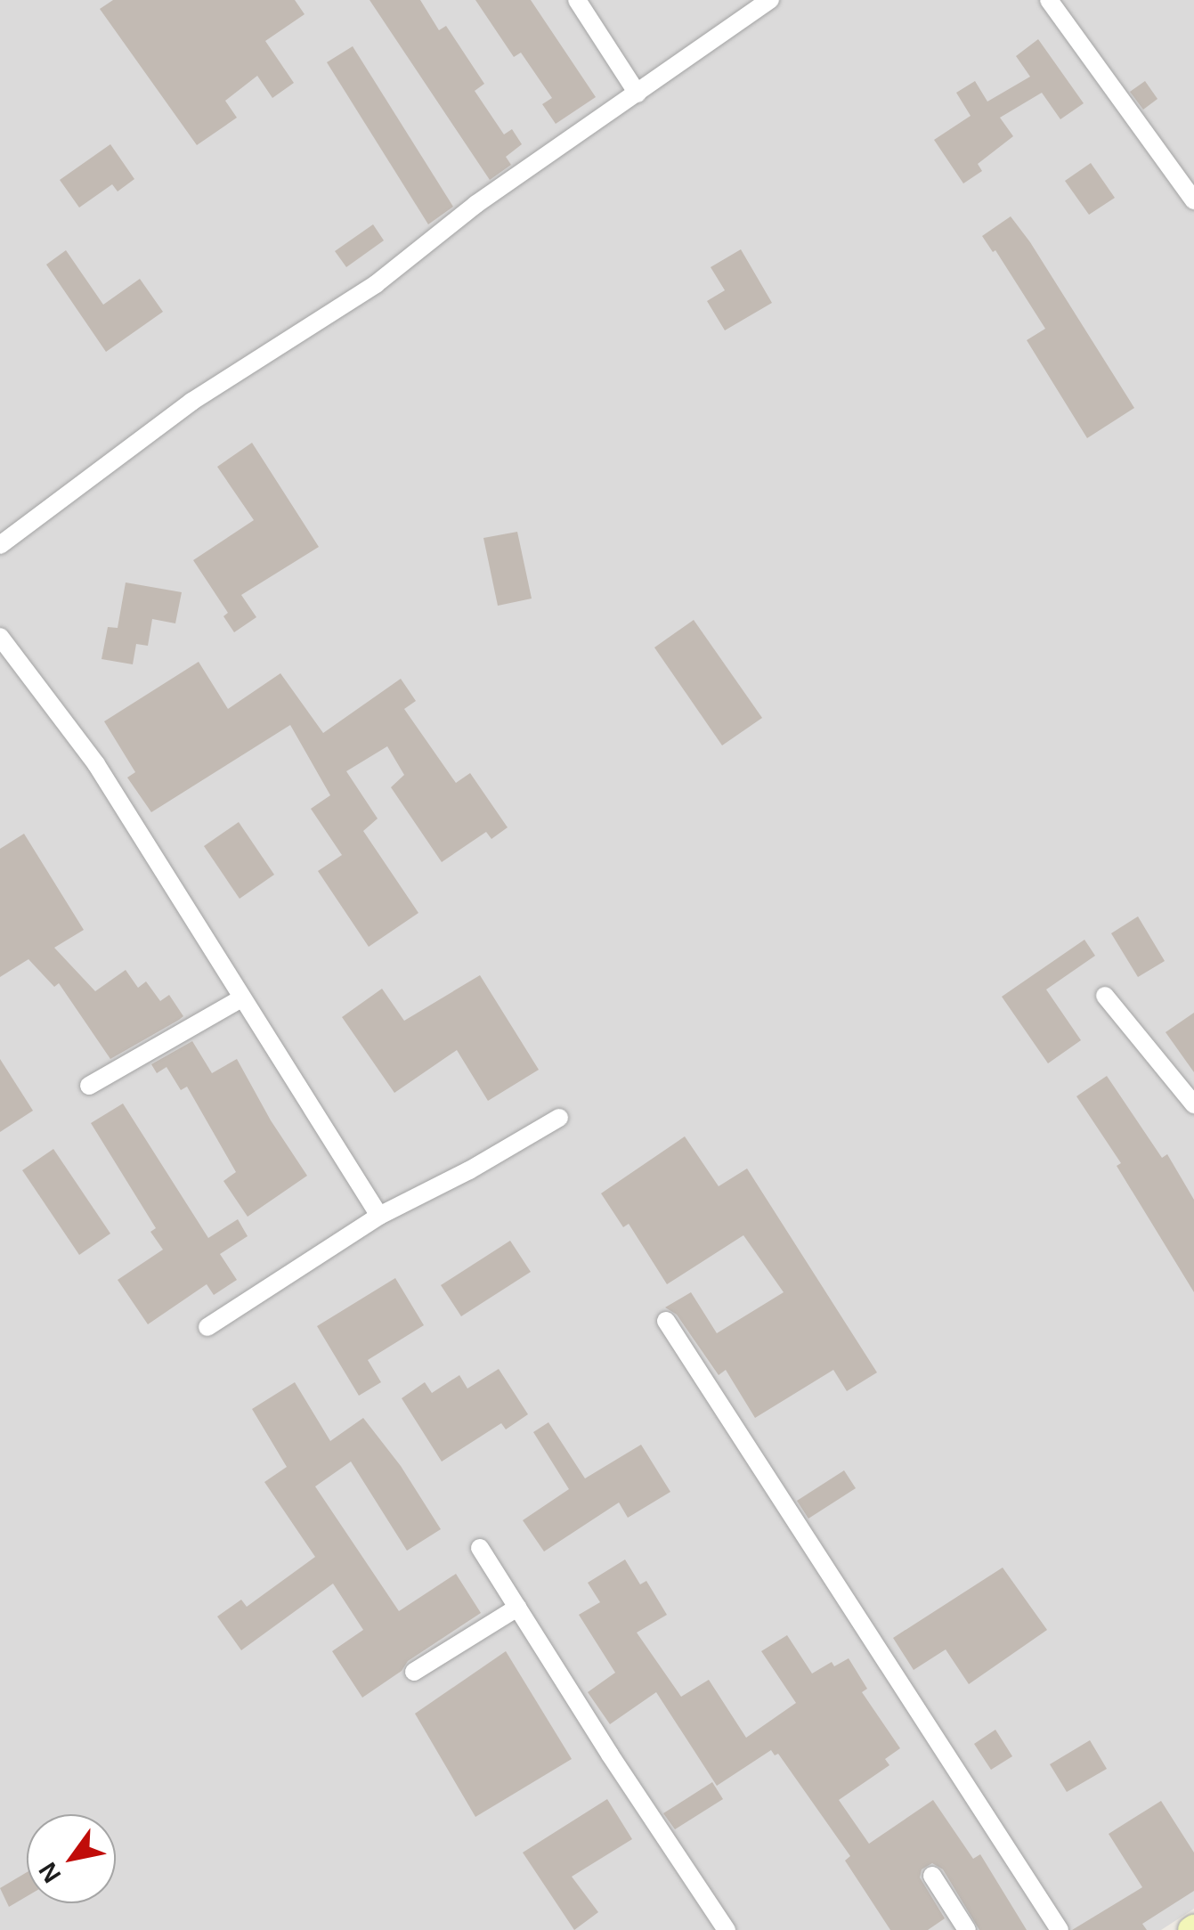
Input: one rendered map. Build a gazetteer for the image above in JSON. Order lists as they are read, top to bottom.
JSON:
{
  "north": "bottom left"
}
